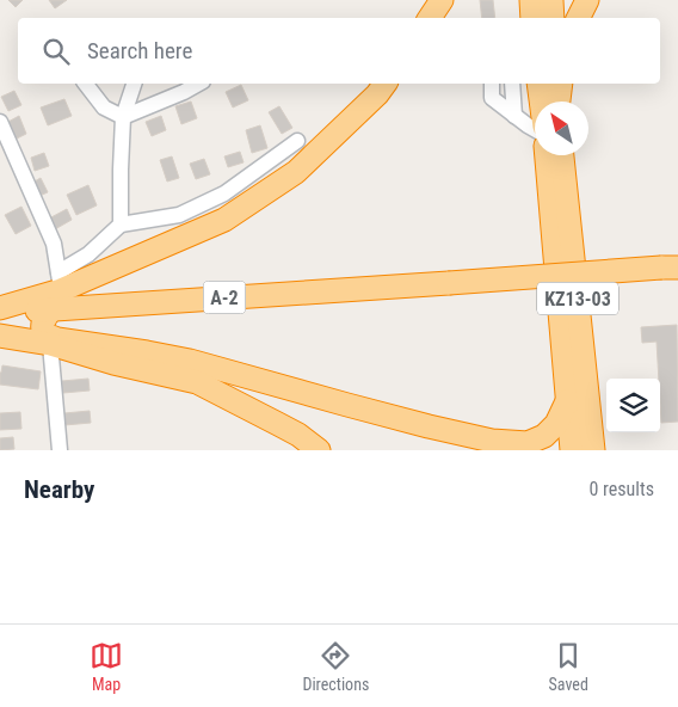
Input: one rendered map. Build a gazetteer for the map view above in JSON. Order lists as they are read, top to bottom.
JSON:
{
  "streets": {
    "highway": ["A-2", "KZ13-03"]
  },
  "north": "top left",
  "page": {
    "search": "Search here",
    "heading": ["Nearby", "0 results"],
    "nav": ["Map", "Directions", "Saved"]
  }
}
